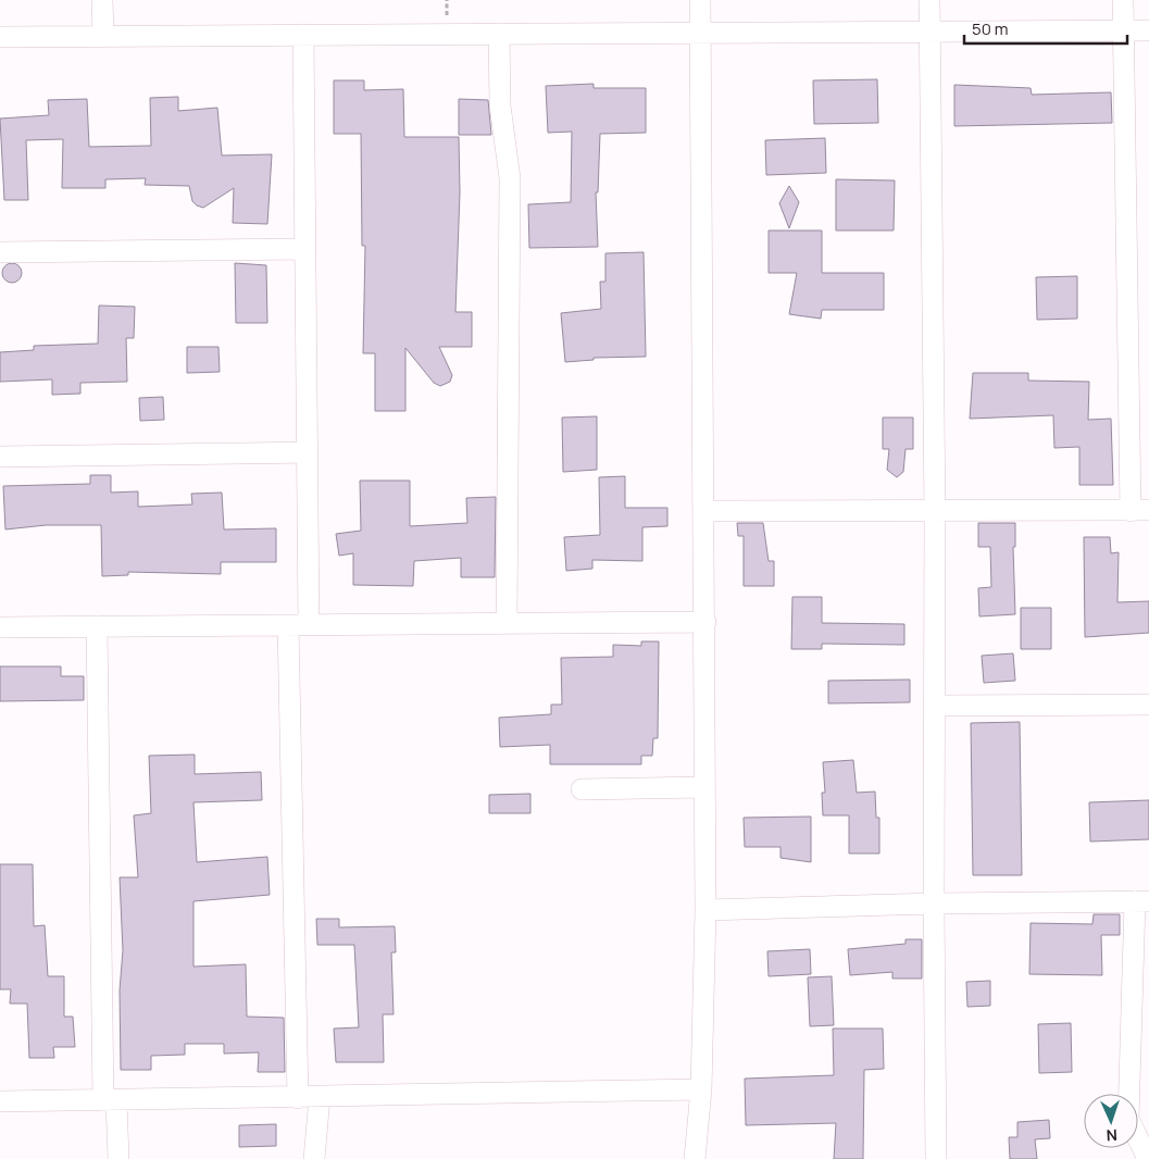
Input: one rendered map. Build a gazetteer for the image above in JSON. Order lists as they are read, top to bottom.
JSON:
{
  "scale_bar": "50 m",
  "north": "bottom"
}
